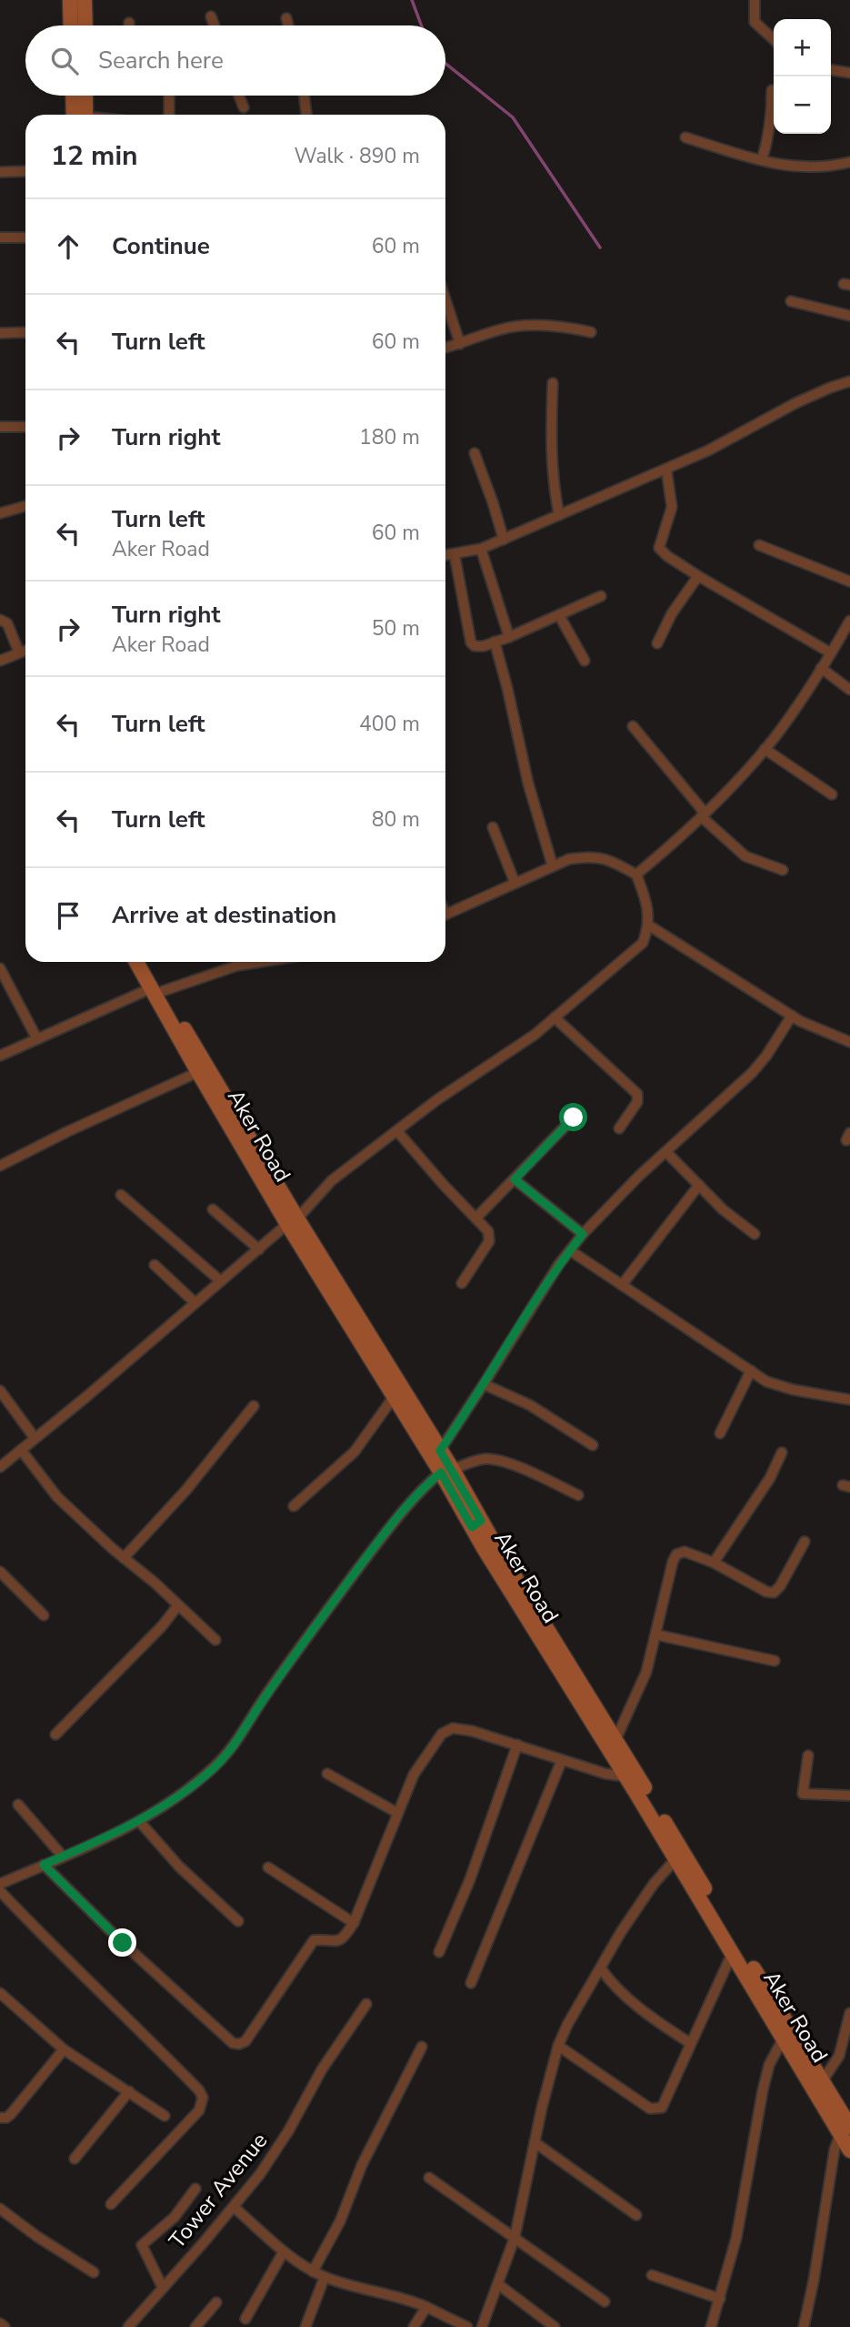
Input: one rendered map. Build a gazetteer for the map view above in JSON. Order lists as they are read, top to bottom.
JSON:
{
  "streets": {
    "street": ["Aker Road", "Tower Avenue"]
  },
  "page": {
    "map_buttons": ["+", "−"],
    "search": "Search here",
    "heading": ["12 min", "Walk · 890 m"],
    "list": [
      ["Continue", "60 m"],
      ["Turn left", "60 m"],
      ["Turn right", "180 m"],
      ["Turn left", "Aker Road", "60 m"],
      ["Turn right", "Aker Road", "50 m"],
      ["Turn left", "400 m"],
      ["Turn left", "80 m"],
      "Arrive at destination"
    ]
  }
}
